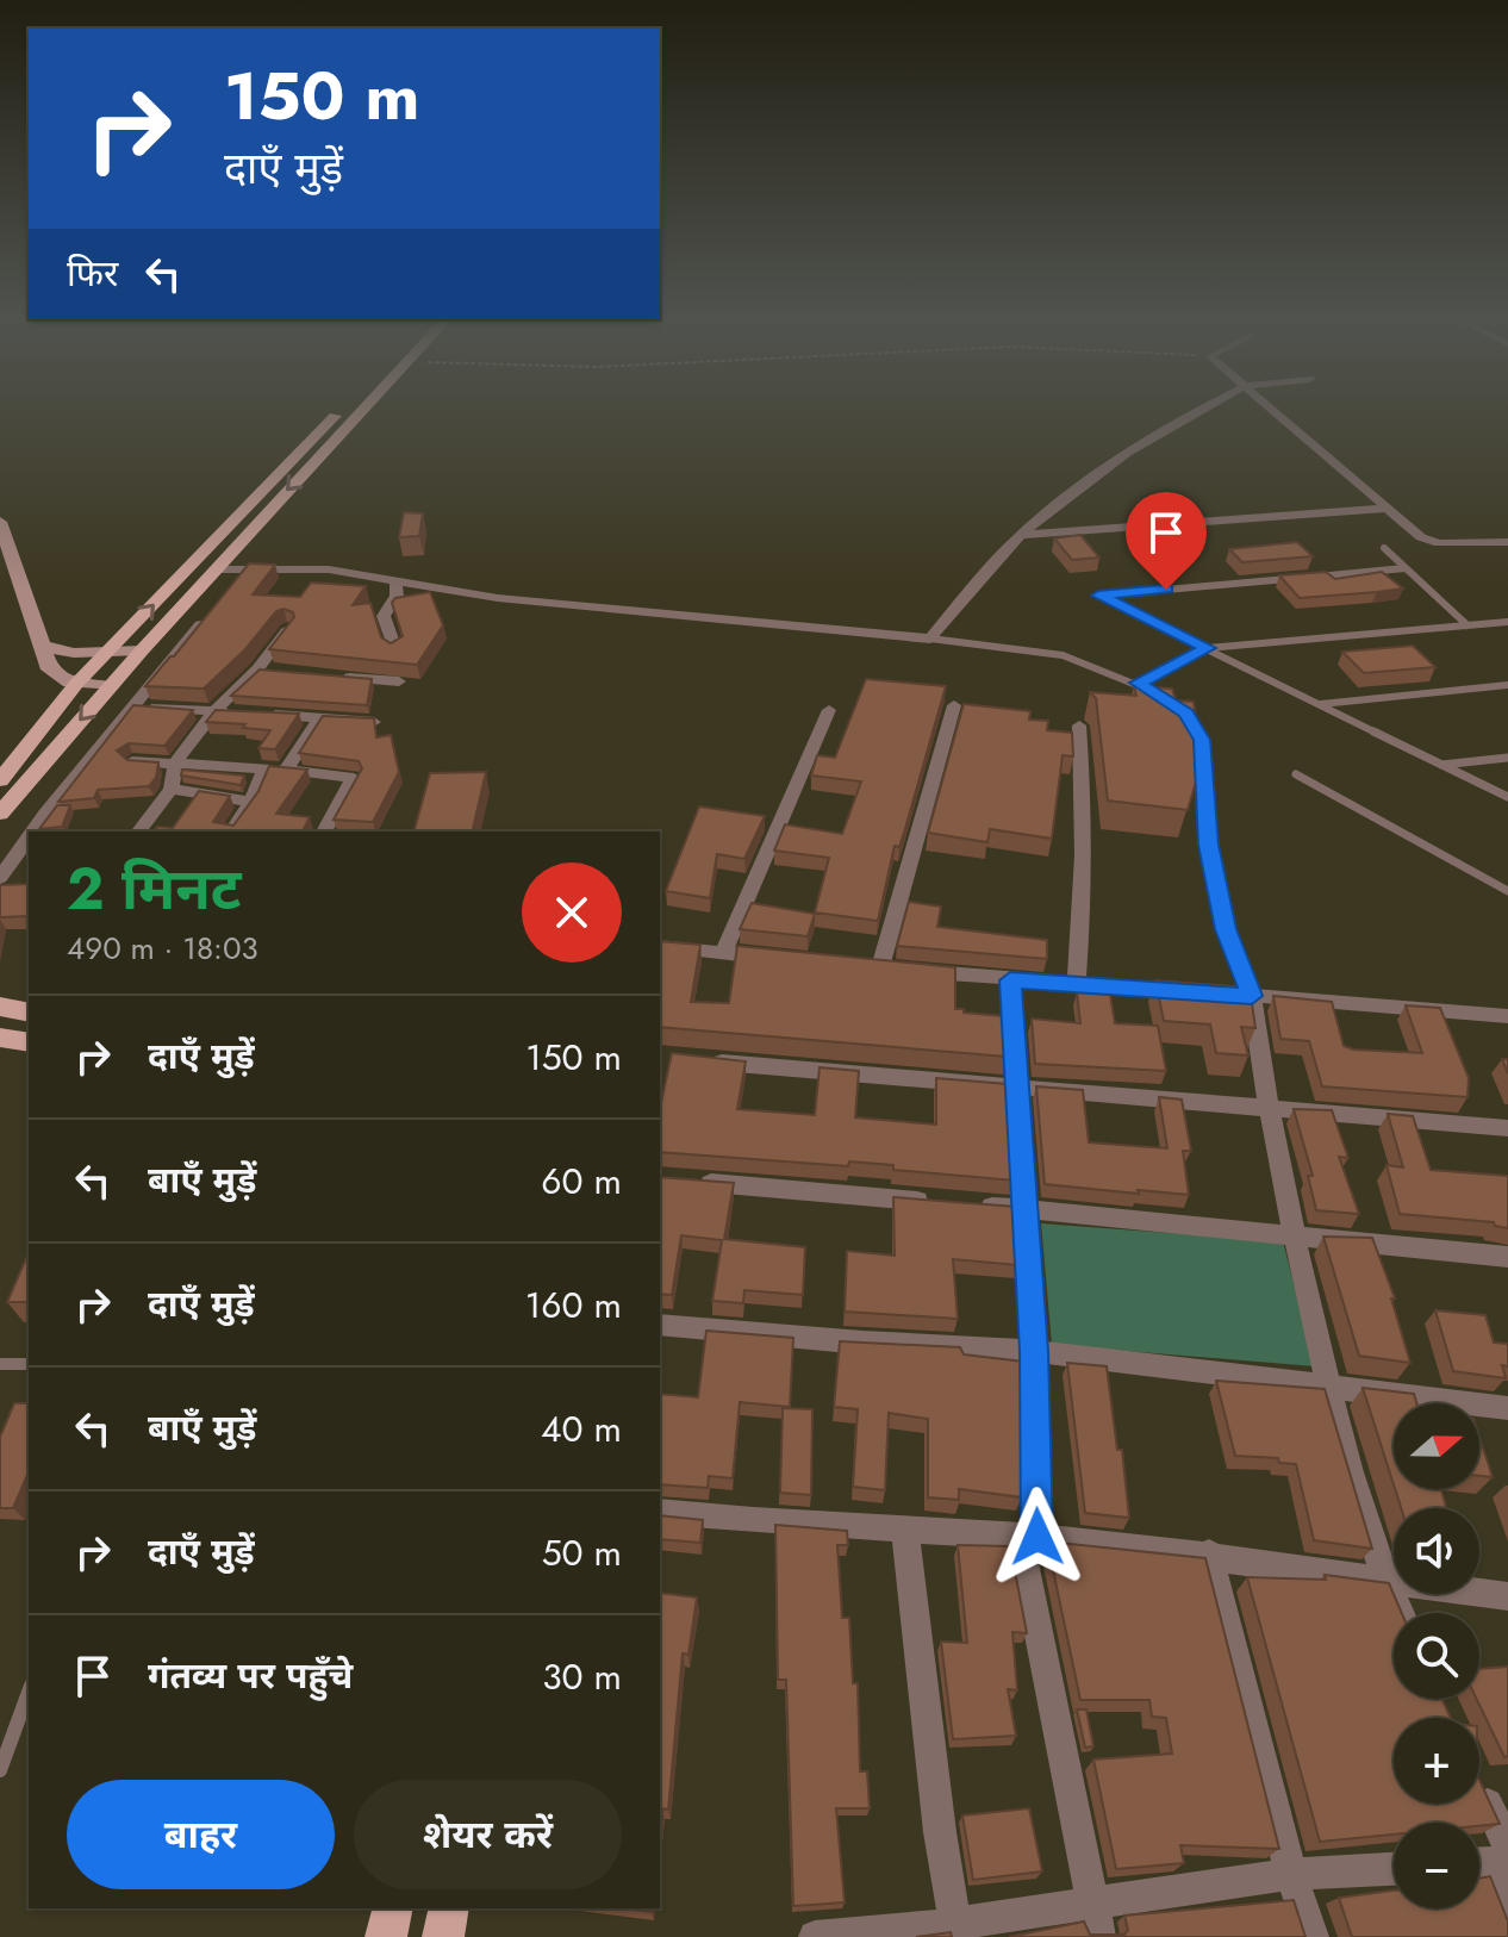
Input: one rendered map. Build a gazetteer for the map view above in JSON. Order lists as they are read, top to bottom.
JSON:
{
  "north": "right",
  "page": {
    "turn": ["150 m", "दाएँ मुड़ें"],
    "then": "फिर",
    "heading": ["2 मिनट", "490 m · 18:03"],
    "list": [
      {
        "name": "दाएँ मुड़ें",
        "value": "150 m"
      },
      {
        "name": "बाएँ मुड़ें",
        "value": "60 m"
      },
      {
        "name": "दाएँ मुड़ें",
        "value": "160 m"
      },
      {
        "name": "बाएँ मुड़ें",
        "value": "40 m"
      },
      {
        "name": "दाएँ मुड़ें",
        "value": "50 m"
      },
      {
        "name": "गंतव्य पर पहुँचे",
        "value": "30 m"
      }
    ],
    "map_buttons": ["+", "−"],
    "buttons": ["बाहर", "शेयर करें"]
  }
}
